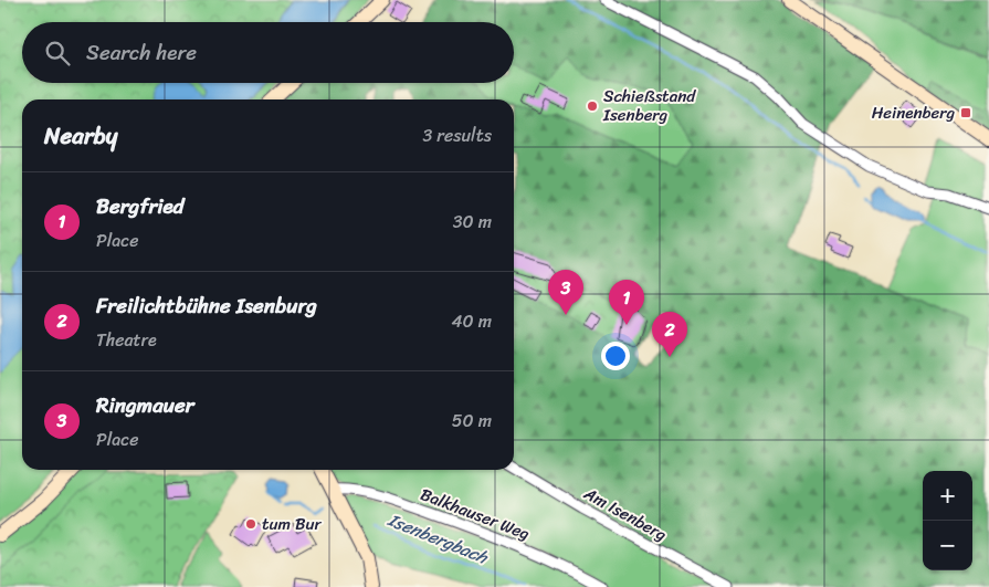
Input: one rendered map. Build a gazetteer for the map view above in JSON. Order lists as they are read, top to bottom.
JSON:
{
  "streets": {
    "street": ["Balkhauser Weg", "Am Isenberg"]
  },
  "water": ["Isenbergbach"],
  "places": {
    "other": ["Schießstand Isenberg", "tum Bur"],
    "transit": ["Heinenberg"]
  },
  "page": {
    "search": "Search here",
    "heading": ["Nearby", "3 results"],
    "list": [
      {
        "mark": "1",
        "name": "Bergfried",
        "note": "Place",
        "value": "30 m"
      },
      {
        "mark": "2",
        "name": "Freilichtbühne Isenburg",
        "note": "Theatre",
        "value": "40 m"
      },
      {
        "mark": "3",
        "name": "Ringmauer",
        "note": "Place",
        "value": "50 m"
      }
    ],
    "pins": ["3", "1", "2"],
    "map_buttons": ["+", "−"]
  }
}
